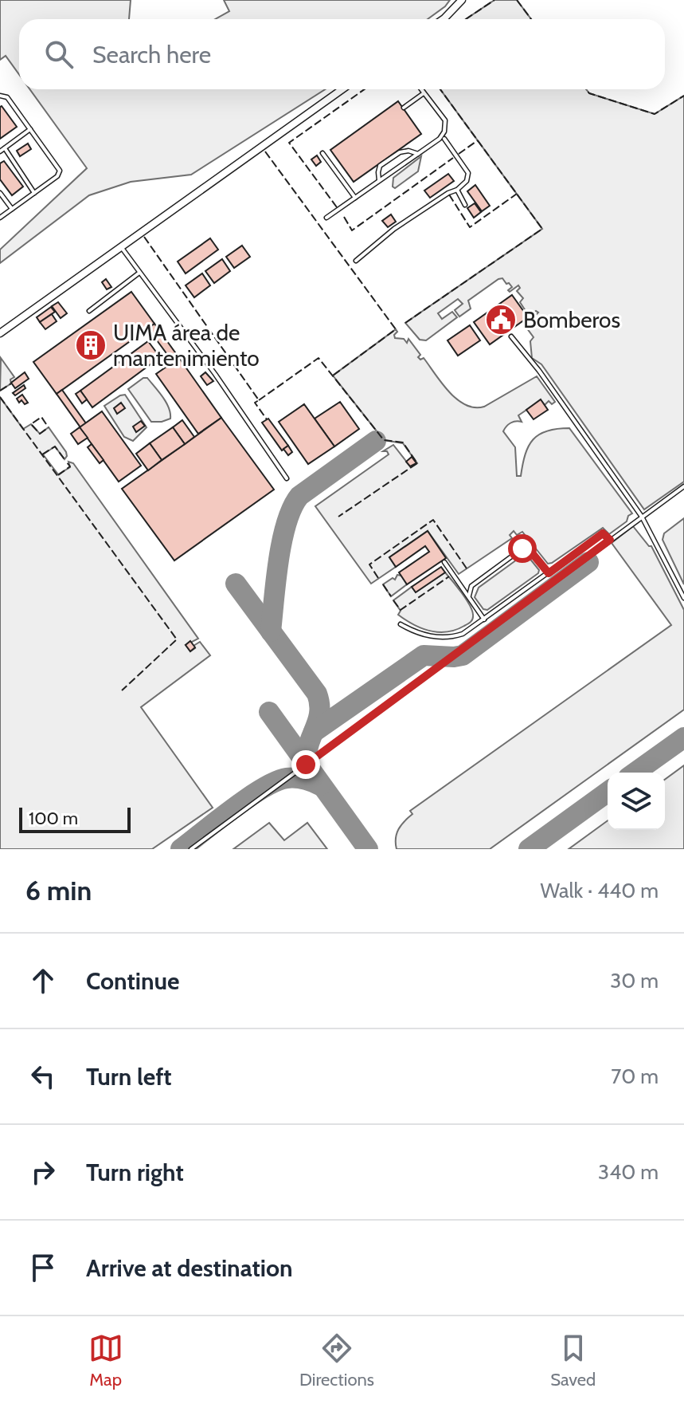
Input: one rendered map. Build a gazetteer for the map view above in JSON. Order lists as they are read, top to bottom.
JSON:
{
  "places": {
    "public building": ["Bomberos"],
    "building": ["UIMA área de mantenimiento"]
  },
  "scale_bar": "100 m",
  "page": {
    "search": "Search here",
    "scale": "100 m",
    "heading": ["6 min", "Walk · 440 m"],
    "list": [
      ["Continue", "30 m"],
      ["Turn left", "70 m"],
      ["Turn right", "340 m"],
      "Arrive at destination"
    ],
    "nav": ["Map", "Directions", "Saved"]
  }
}
